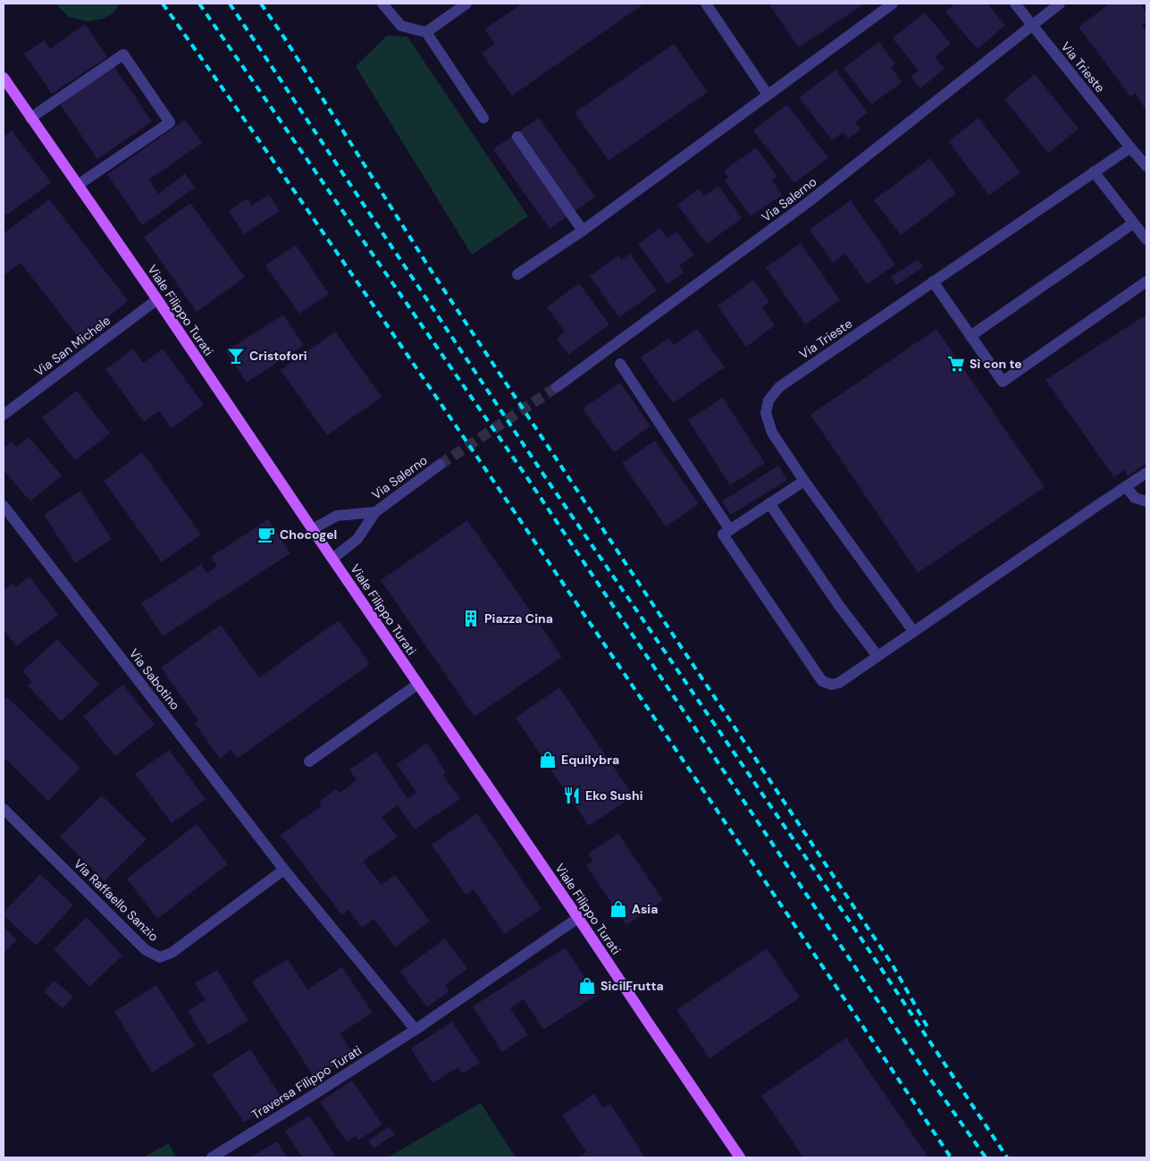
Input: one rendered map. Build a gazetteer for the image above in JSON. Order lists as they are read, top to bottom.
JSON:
{
  "streets": {
    "main road": ["Viale Filippo Turati"],
    "street": [
      "Via Trieste",
      "Via Salerno",
      "Via San Michele",
      "Via Sabotino",
      "Via Raffaello Sanzio",
      "Traversa Filippo Turati"
    ]
  },
  "crossings": [
    ["Via Trieste", "Via Salerno"],
    ["Via Salerno", "Viale Filippo Turati"],
    ["Viale Filippo Turati", "Via San Michele"],
    ["Viale Filippo Turati", "Traversa Filippo Turati"],
    ["Via Sabotino", "Via Raffaello Sanzio"]
  ],
  "places": {
    "bar": ["Cristofori"],
    "supermarket": ["Sì con te"],
    "cafe": ["Chocogel"],
    "building": ["Piazza Cina"],
    "shop": ["Equilybra", "Asia", "SicilFrutta"],
    "restaurant": ["Eko Sushi"]
  }
}
